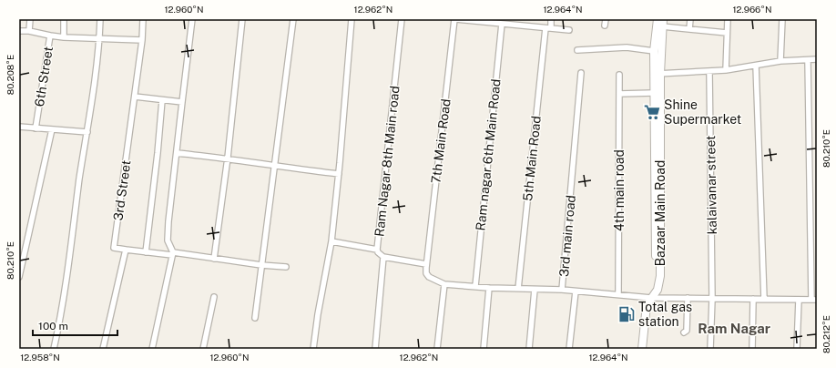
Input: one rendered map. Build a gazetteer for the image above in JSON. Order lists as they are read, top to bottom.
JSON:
{
  "streets": {
    "main road": ["Bazaar Main Road"],
    "street": [
      "6th Street",
      "7th Main Road",
      "Ram nagar 6th Main Road",
      "5th Main Road",
      "Ram Nagar 8th Main road",
      "kalaivanar street",
      "3rd Street",
      "4th main road",
      "3rd main road"
    ]
  },
  "districts": ["Ram Nagar"],
  "places": {
    "supermarket": ["Shine Supermarket"],
    "fuel station": ["Total gas station"]
  },
  "scale_bar": "100 m",
  "coordinates": [
    "12.960°N",
    "12.962°N",
    "12.964°N",
    "12.966°N",
    "80.208°E",
    "80.210°E",
    "80.212°E",
    "12.958°N"
  ]
}
